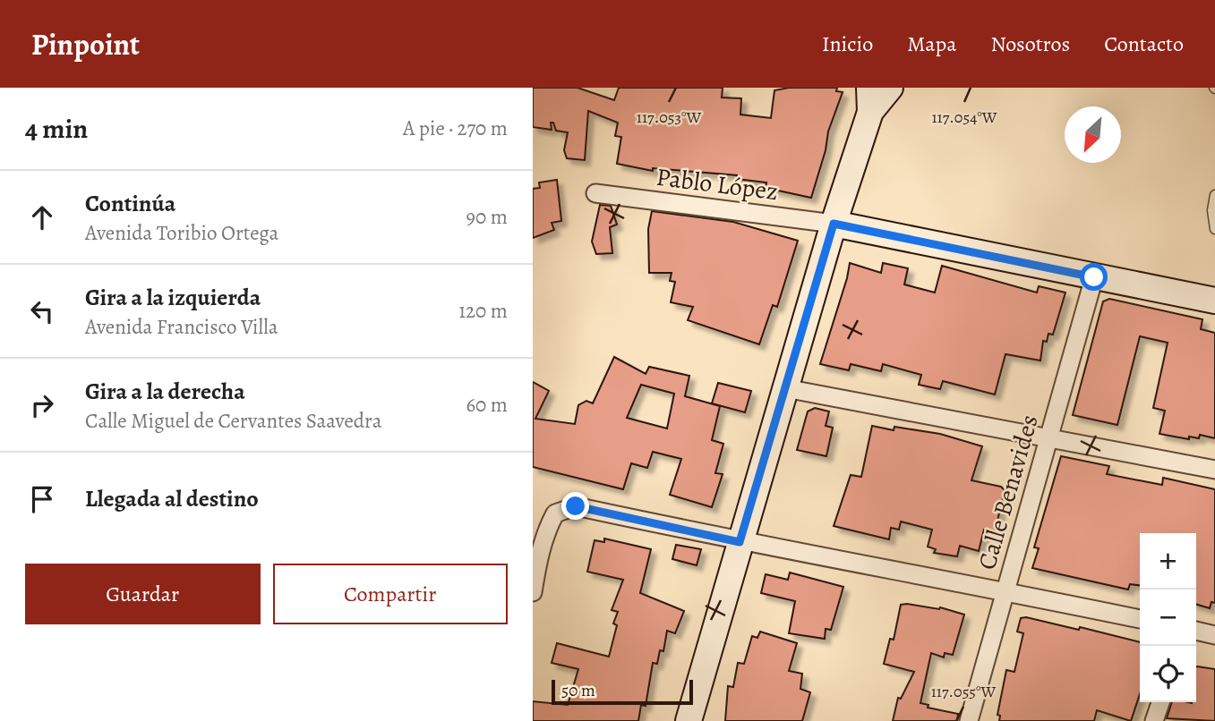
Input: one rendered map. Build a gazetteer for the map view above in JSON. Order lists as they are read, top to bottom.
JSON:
{
  "streets": {
    "street": ["Pablo López", "Calle Benavides"]
  },
  "scale_bar": "50 m",
  "north": "bottom left",
  "page": {
    "header": "Pinpoint",
    "nav": [
      "Inicio",
      "Mapa",
      "Nosotros",
      "Contacto"
    ],
    "heading": ["4 min", "A pie · 270 m"],
    "list": [
      ["Continúa", "Avenida Toribio Ortega", "90 m"],
      ["Gira a la izquierda", "Avenida Francisco Villa", "120 m"],
      ["Gira a la derecha", "Calle Miguel de Cervantes Saavedra", "60 m"],
      "Llegada al destino"
    ],
    "map_buttons": ["+", "−"],
    "buttons": ["Guardar", "Compartir"],
    "scale": "50 m"
  },
  "coordinates": ["117.053°W", "117.054°W", "117.055°W"]
}
